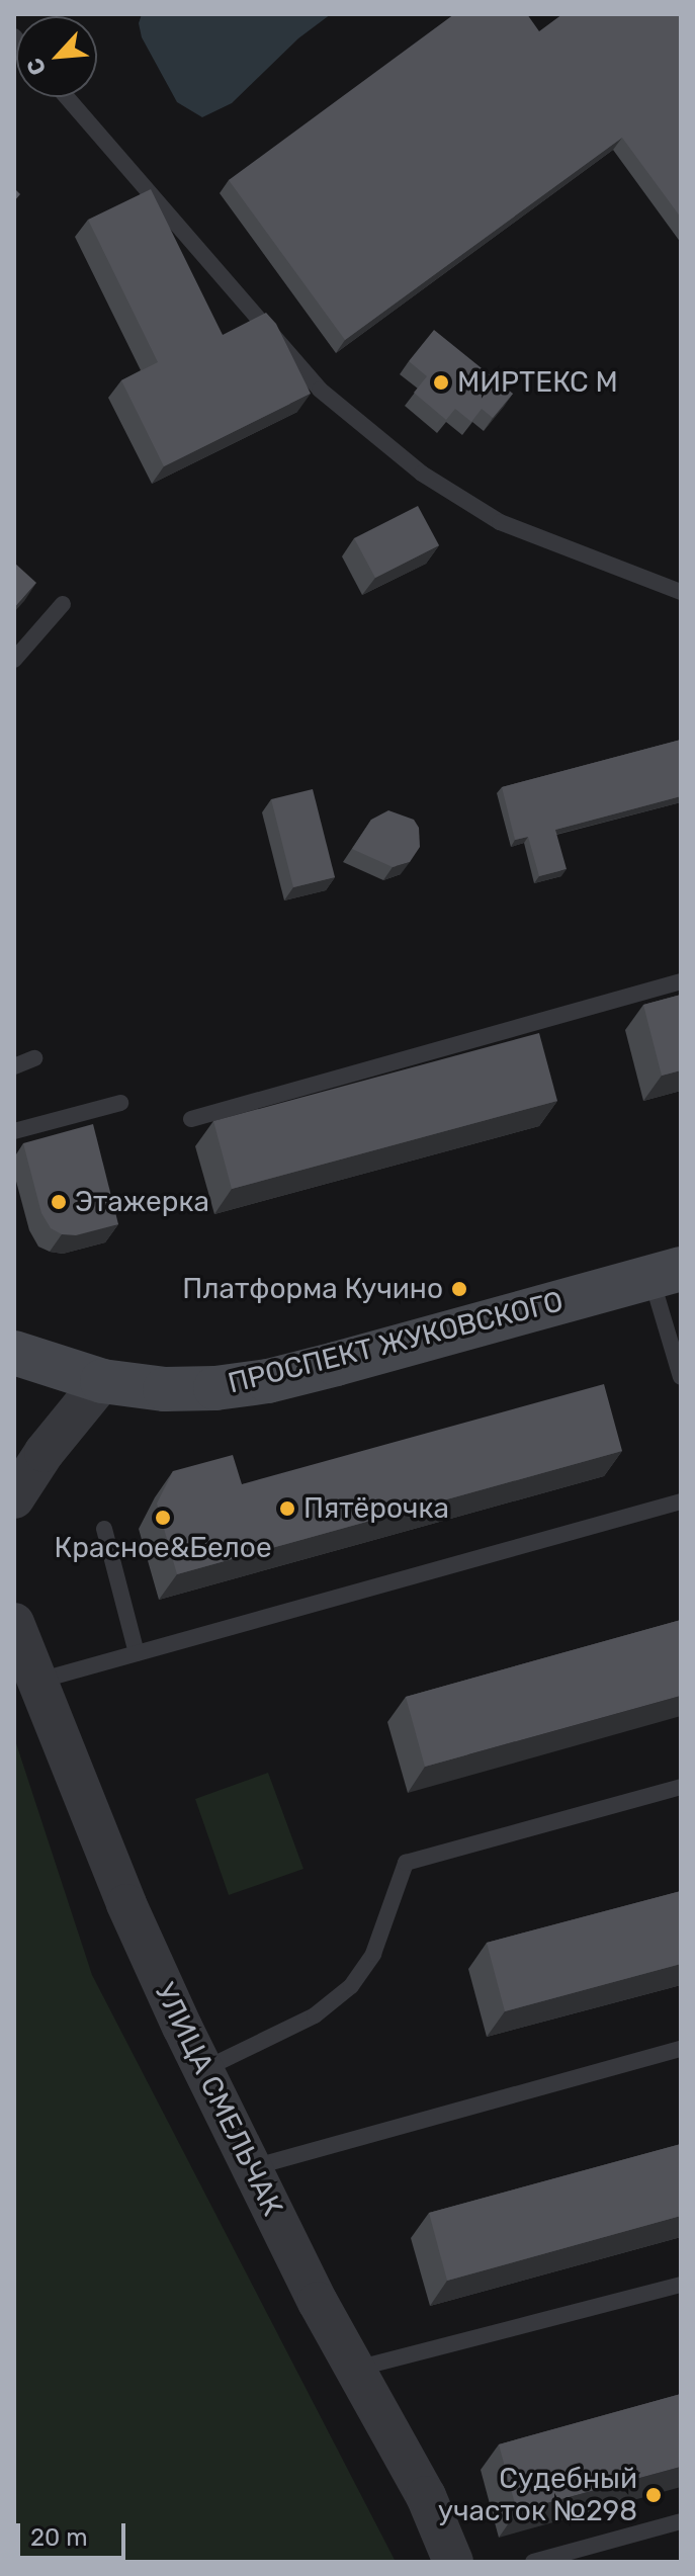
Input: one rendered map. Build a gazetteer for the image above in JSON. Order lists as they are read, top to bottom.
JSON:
{
  "streets": {
    "main road": ["ПРОСПЕКТ ЖУКОВСКОГО"],
    "street": ["УЛИЦА СМЕЛЬЧАК"]
  },
  "places": [
    "МИРТЕКС М",
    "Этажерка",
    "Платформа Кучино",
    "Пятёрочка",
    "Красное&Белое",
    "Судебный участок №298"
  ],
  "scale_bar": "20 m",
  "north": "bottom left"
}
